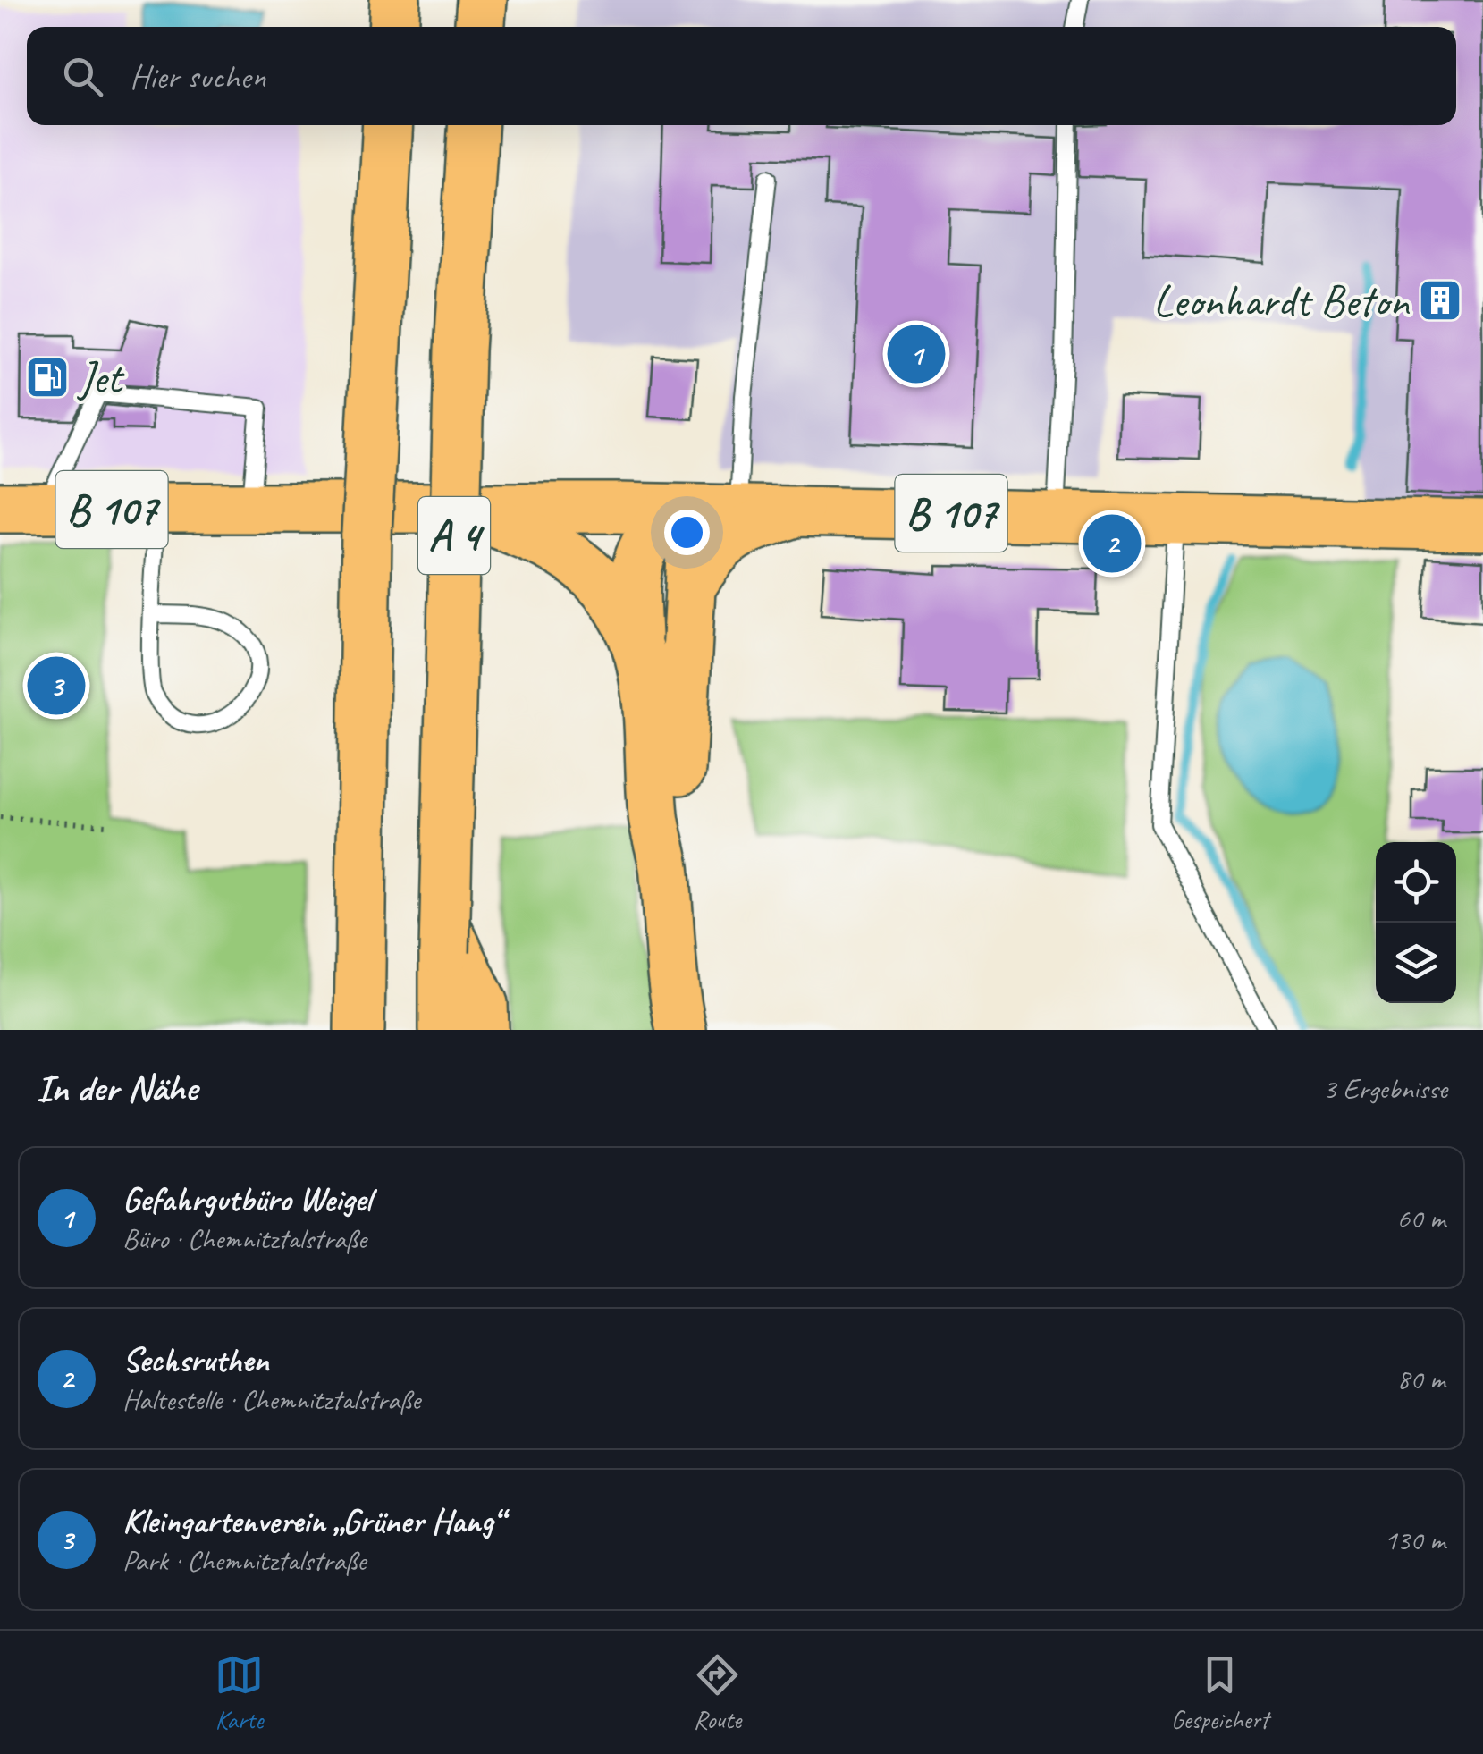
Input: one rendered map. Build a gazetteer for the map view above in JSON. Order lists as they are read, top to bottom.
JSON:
{
  "streets": {
    "main road": ["B 107", "A 4"]
  },
  "places": {
    "building": ["Leonhardt Beton"],
    "fuel station": ["Jet"]
  },
  "page": {
    "search": "Hier suchen",
    "pins": ["1", "2", "3"],
    "heading": ["In der Nähe", "3 Ergebnisse"],
    "list": [
      {
        "mark": "1",
        "name": "Gefahrgutbüro Weigel",
        "note": "Büro · Chemnitztalstraße",
        "value": "60 m"
      },
      {
        "mark": "2",
        "name": "Sechsruthen",
        "note": "Haltestelle · Chemnitztalstraße",
        "value": "80 m"
      },
      {
        "mark": "3",
        "name": "Kleingartenverein „Grüner Hang“",
        "note": "Park · Chemnitztalstraße",
        "value": "130 m"
      }
    ],
    "nav": ["Karte", "Route", "Gespeichert"]
  }
}
